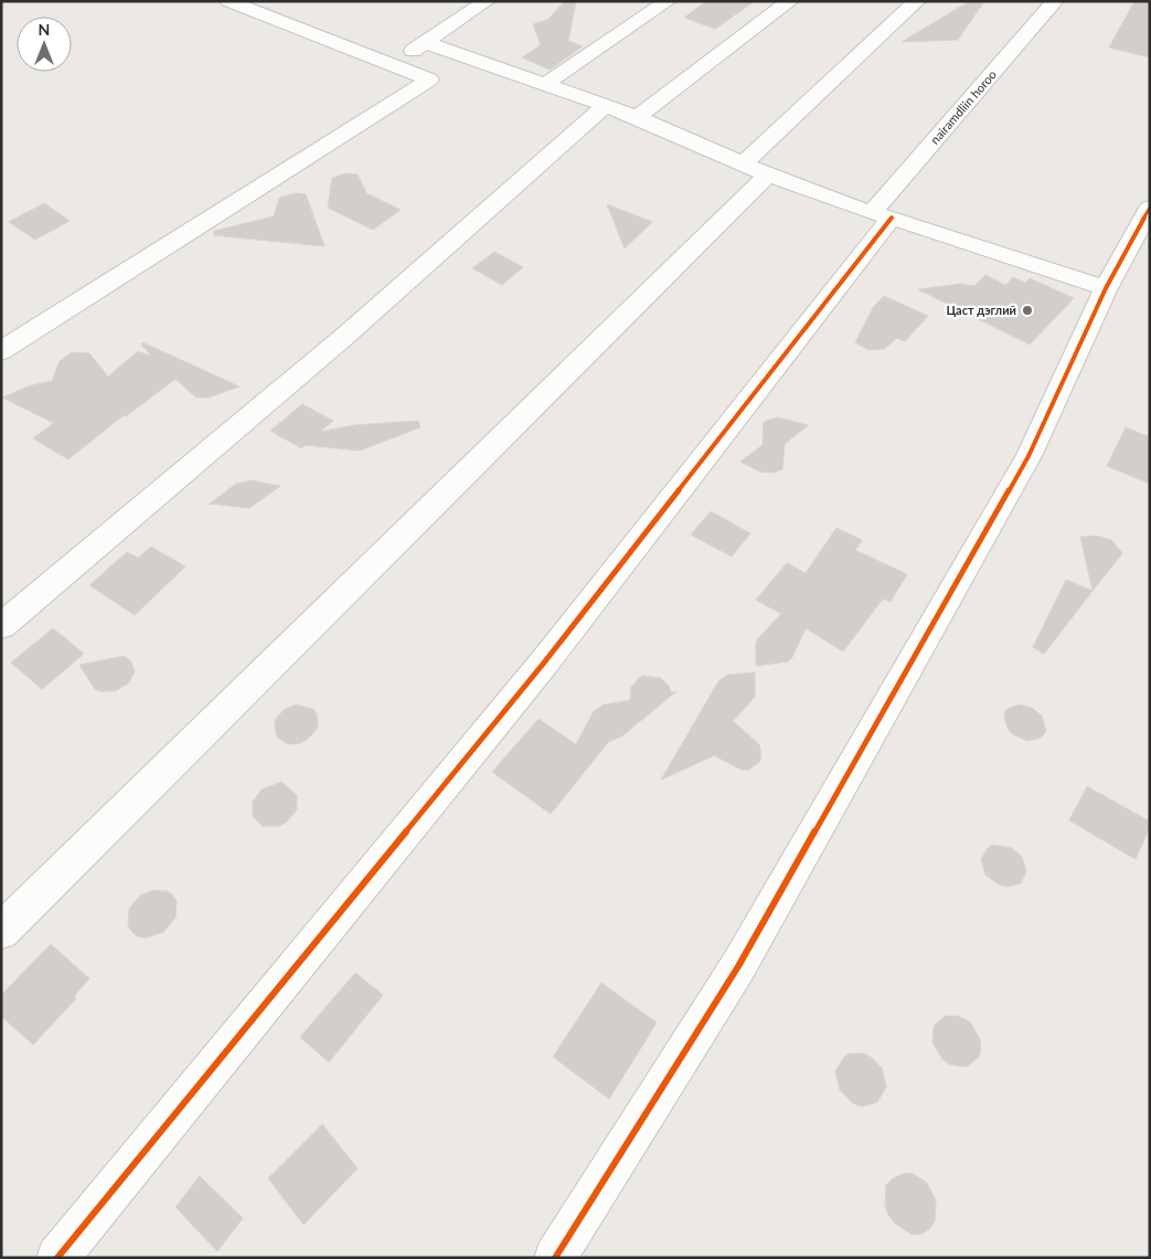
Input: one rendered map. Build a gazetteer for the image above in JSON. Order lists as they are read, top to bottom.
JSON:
{
  "streets": {
    "street": ["nairamdliin horoo"]
  },
  "places": ["Цаст дэглий"],
  "north": "top"
}
